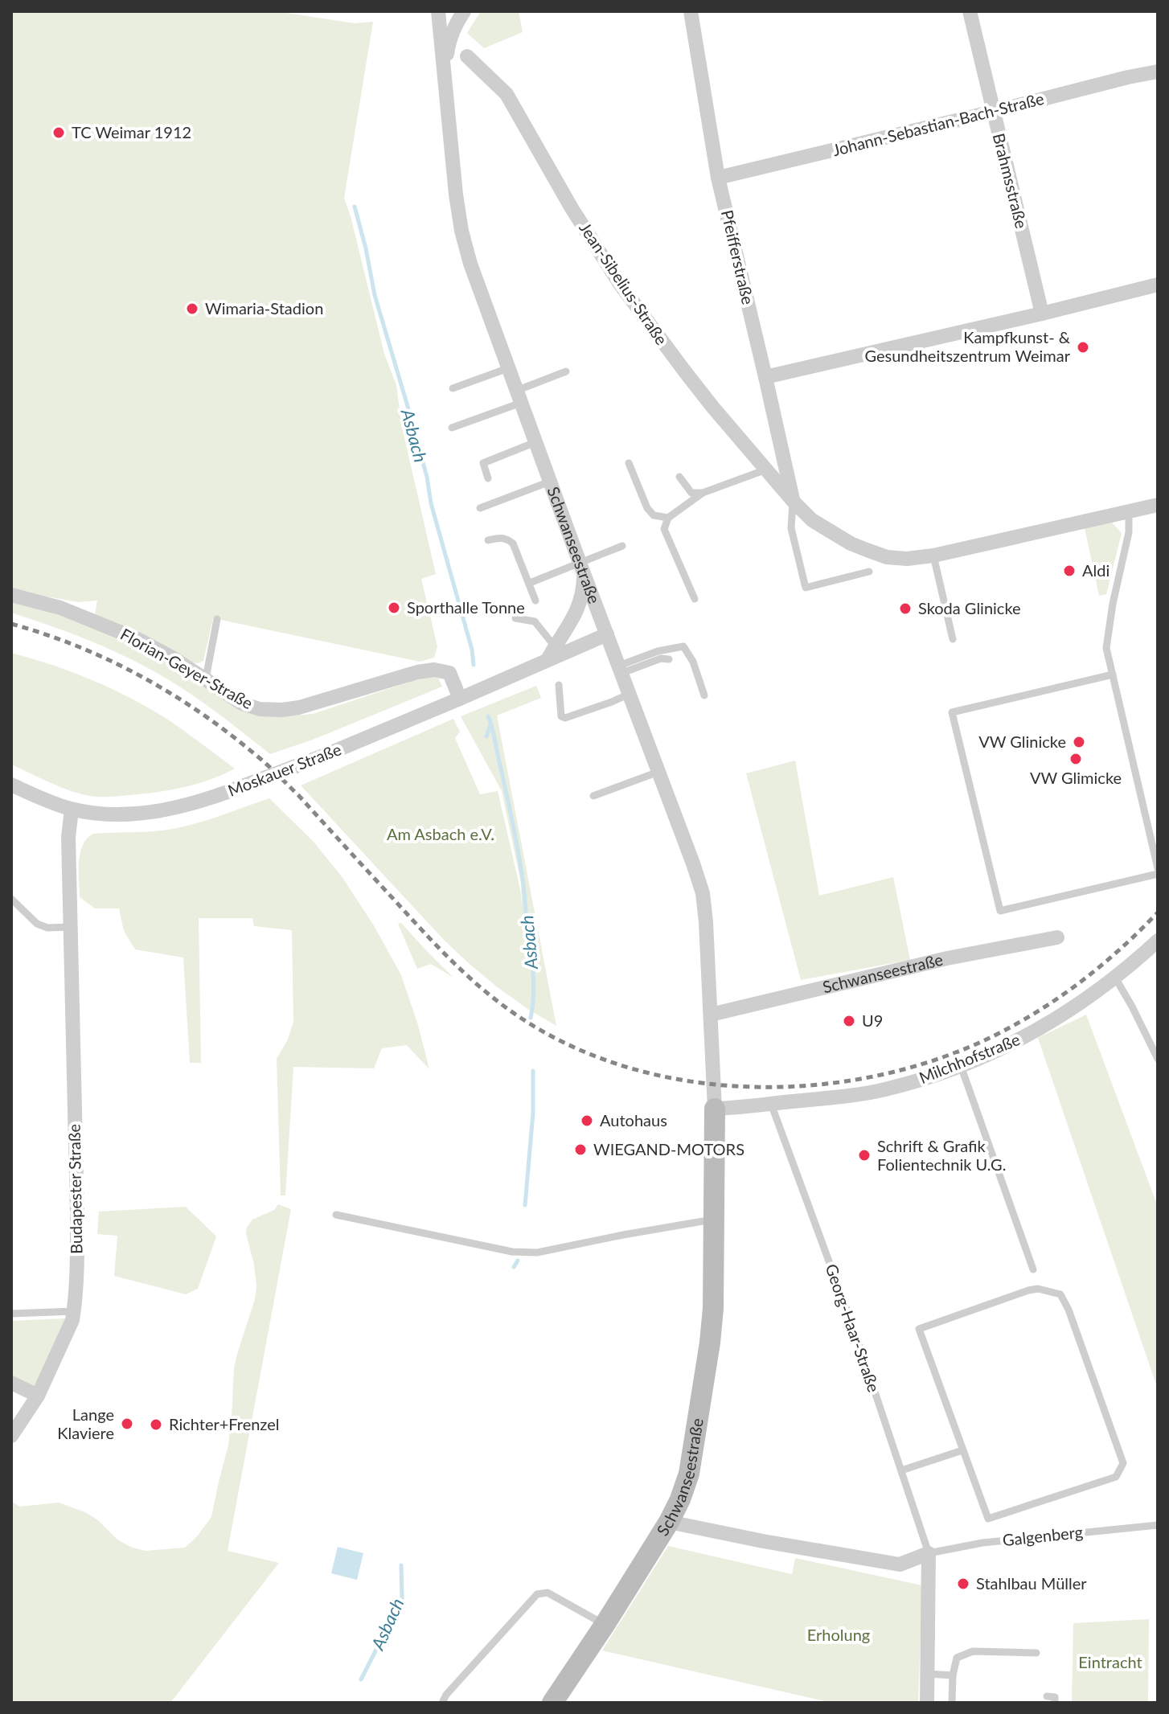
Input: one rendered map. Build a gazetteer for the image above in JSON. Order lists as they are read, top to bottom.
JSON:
{
  "streets": {
    "street": [
      "Johann-Sebastian-Bach-Straße",
      "Brahmsstraße",
      "Pfeifferstraße",
      "Jean-Sibelius-Straße",
      "Schwanseestraße",
      "Florian-Geyer-Straße",
      "Moskauer Straße",
      "Milchhofstraße",
      "Budapester Straße",
      "Georg-Haar-Straße"
    ],
    "lane": ["Galgenberg"]
  },
  "crossings": [
    ["Johann-Sebastian-Bach-Straße", "Brahmsstraße"],
    ["Johann-Sebastian-Bach-Straße", "Pfeifferstraße"],
    ["Pfeifferstraße", "Jean-Sibelius-Straße"],
    ["Schwanseestraße", "Moskauer Straße"],
    ["Schwanseestraße", "Milchhofstraße"],
    ["Florian-Geyer-Straße", "Moskauer Straße"],
    ["Moskauer Straße", "Budapester Straße"],
    ["Milchhofstraße", "Georg-Haar-Straße"],
    ["Georg-Haar-Straße", "Galgenberg"]
  ],
  "water": ["Asbach"],
  "parks": ["Am Asbach e.V.", "Erholung", "Eintracht"],
  "places": [
    "TC Weimar 1912",
    "Wimaria-Stadion",
    "Kampfkunst- & Gesundheitszentrum Weimar",
    "Aldi",
    "Sporthalle Tonne",
    "Skoda Glinicke",
    "VW Glinicke",
    "VW Glimicke",
    "U9",
    "Autohaus",
    "WIEGAND-MOTORS",
    "Schrift & Grafik Folientechnik U.G.",
    "Lange Klaviere",
    "Richter+Frenzel",
    "Stahlbau Müller"
  ]
}
